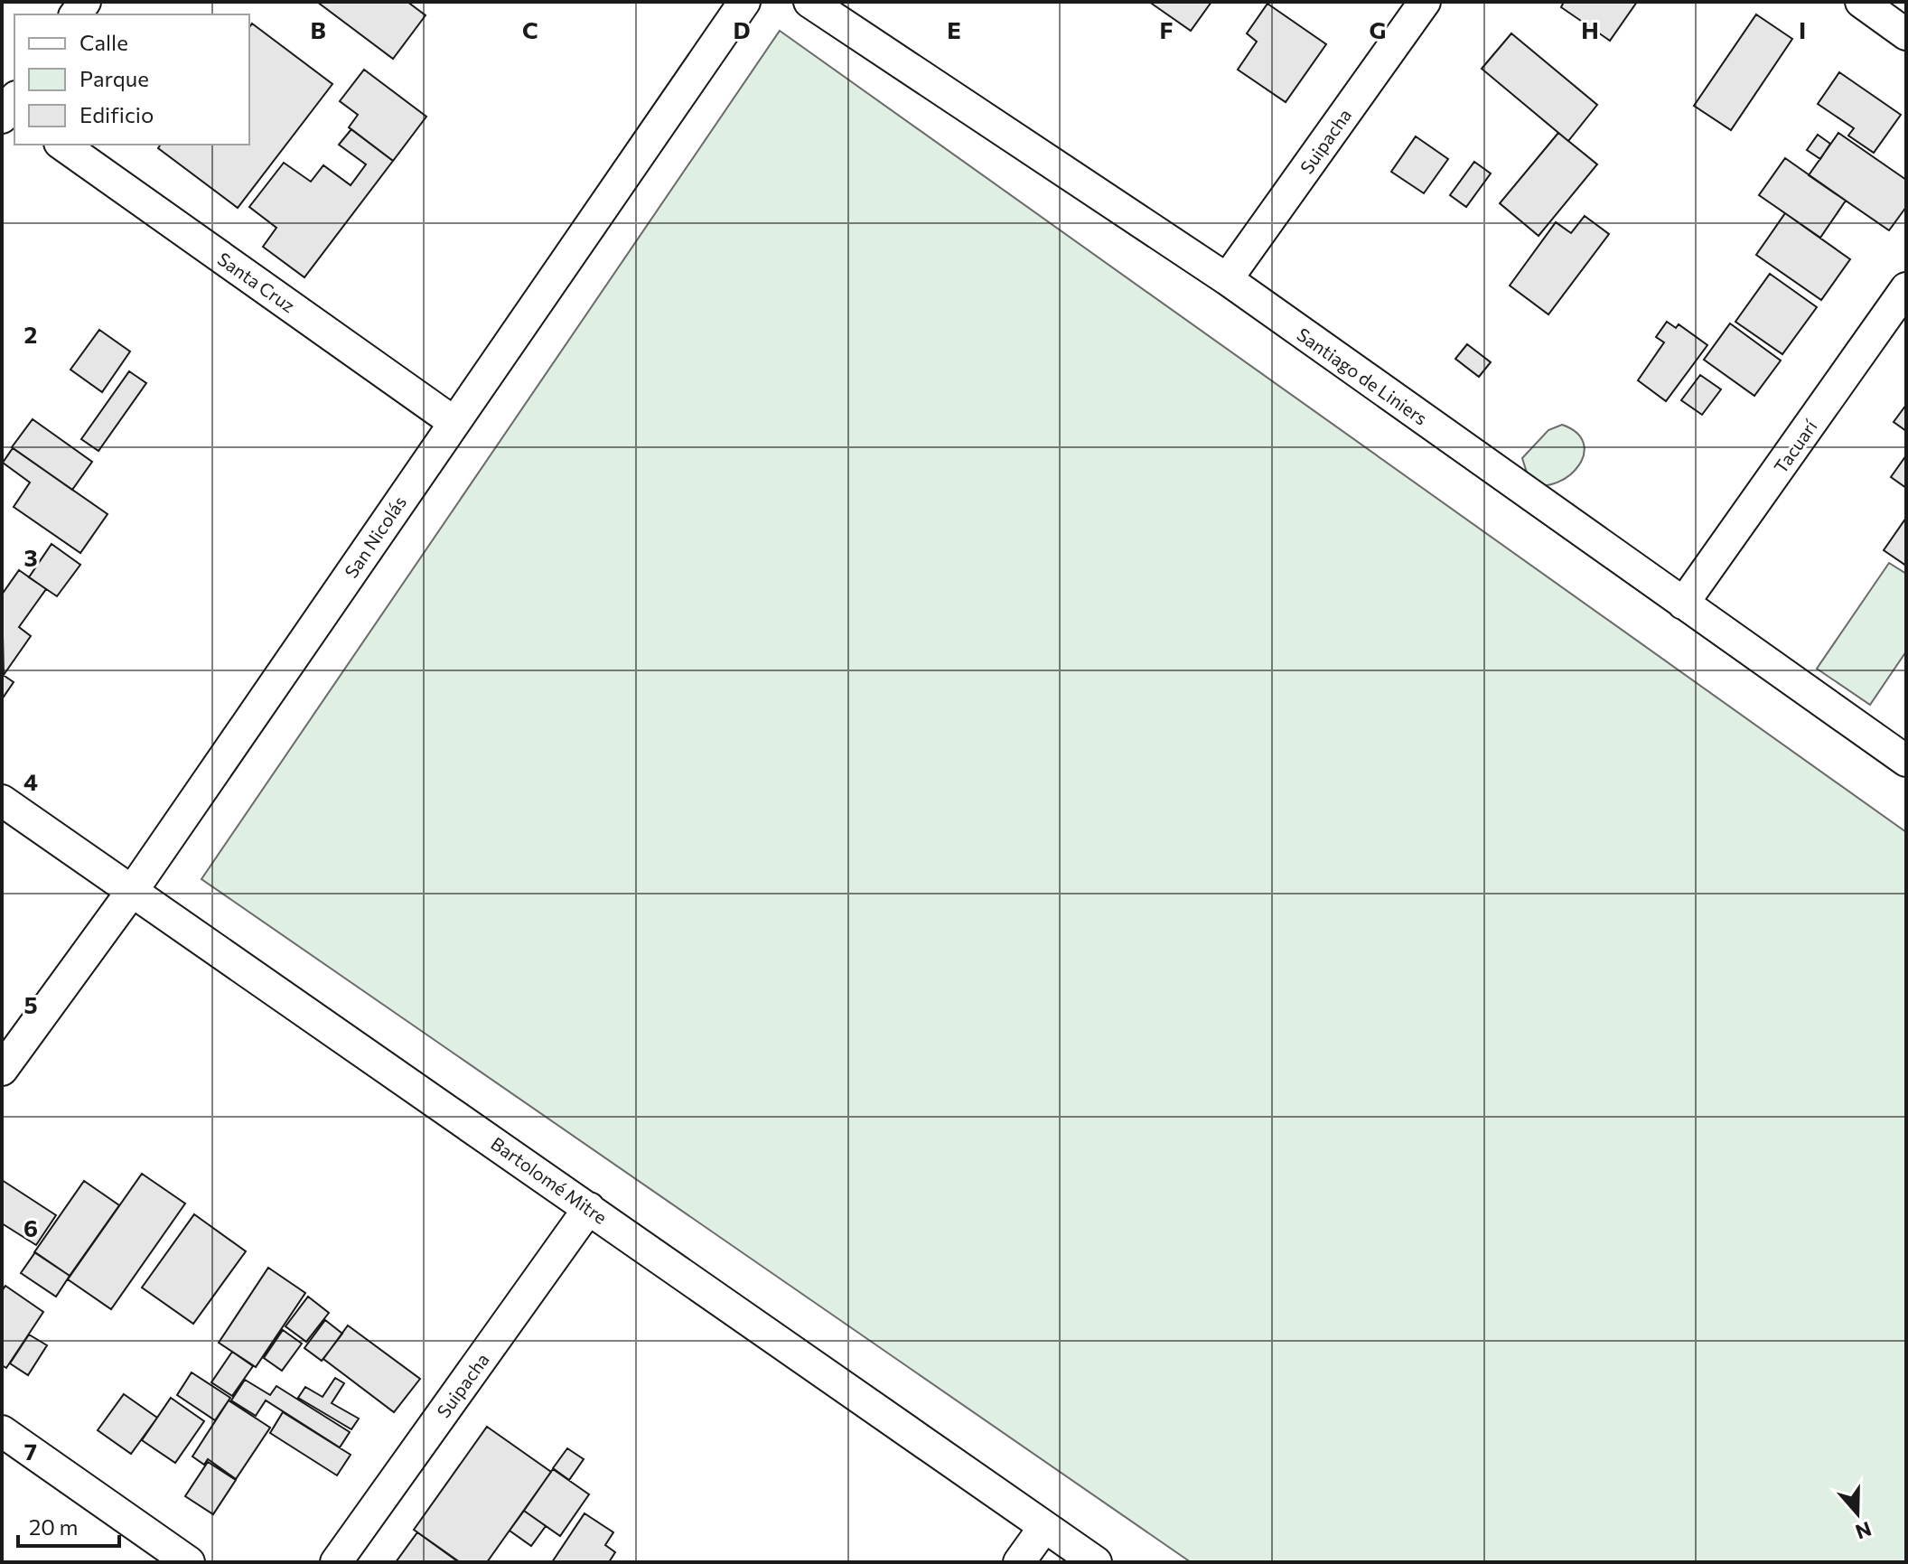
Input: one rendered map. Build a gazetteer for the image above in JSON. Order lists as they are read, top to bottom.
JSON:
{
  "streets": {
    "street": [
      "Suipacha",
      "Santa Cruz",
      "Santiago de Liniers",
      "Tacuarí",
      "San Nicolás",
      "Bartolomé Mitre"
    ]
  },
  "crossings": [
    ["Suipacha", "Santiago de Liniers"],
    ["Suipacha", "Bartolomé Mitre"],
    ["Santa Cruz", "San Nicolás"],
    ["Santiago de Liniers", "Tacuarí"],
    ["San Nicolás", "Bartolomé Mitre"]
  ],
  "legend": ["Calle", "Parque", "Edificio"],
  "scale_bar": "20 m",
  "north": "bottom",
  "grid": {
    "columns": [
      "B",
      "C",
      "D",
      "E",
      "F",
      "G",
      "H",
      "I"
    ],
    "rows": [
      "2",
      "3",
      "4",
      "5",
      "6",
      "7"
    ]
  }
}
